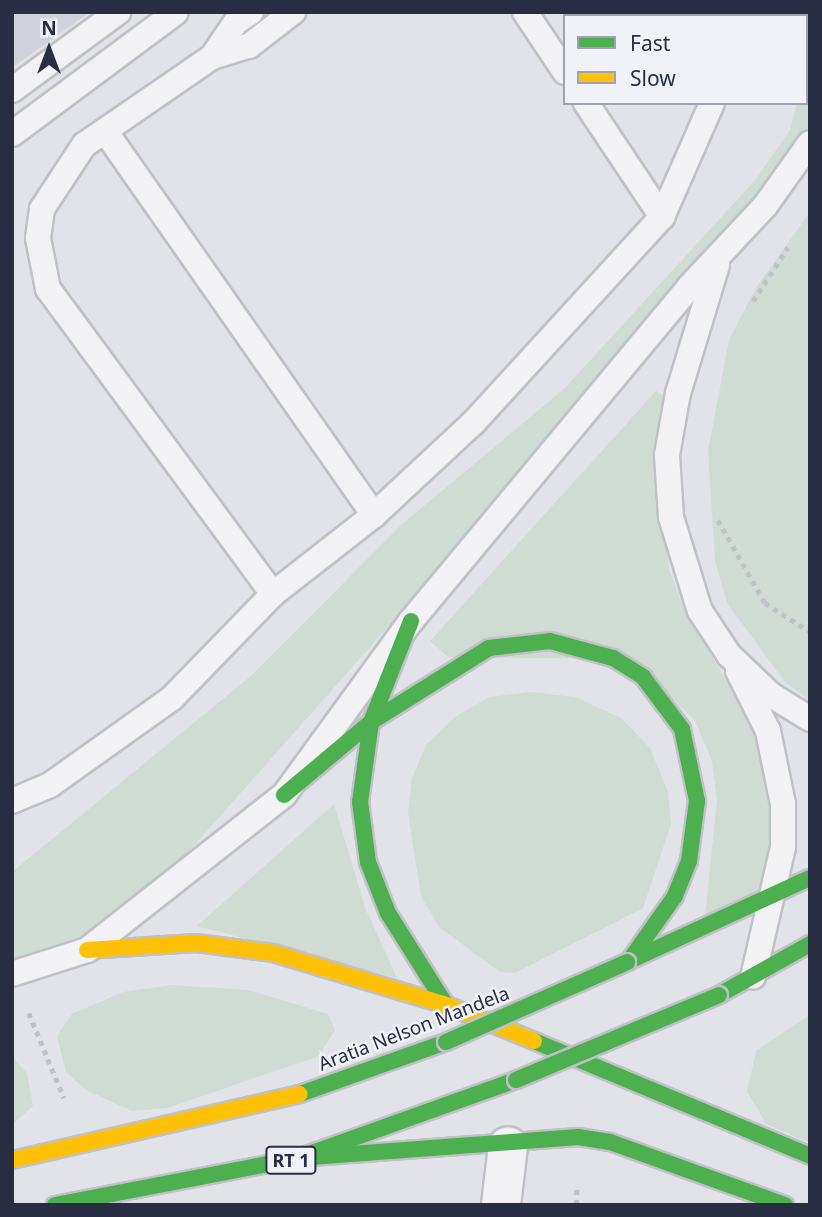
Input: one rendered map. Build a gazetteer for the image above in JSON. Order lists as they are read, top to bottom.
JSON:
{
  "streets": {
    "main road": ["Aratia Nelson Mandela", "RT 1"]
  },
  "legend": ["Fast", "Slow"],
  "north": "top"
}
